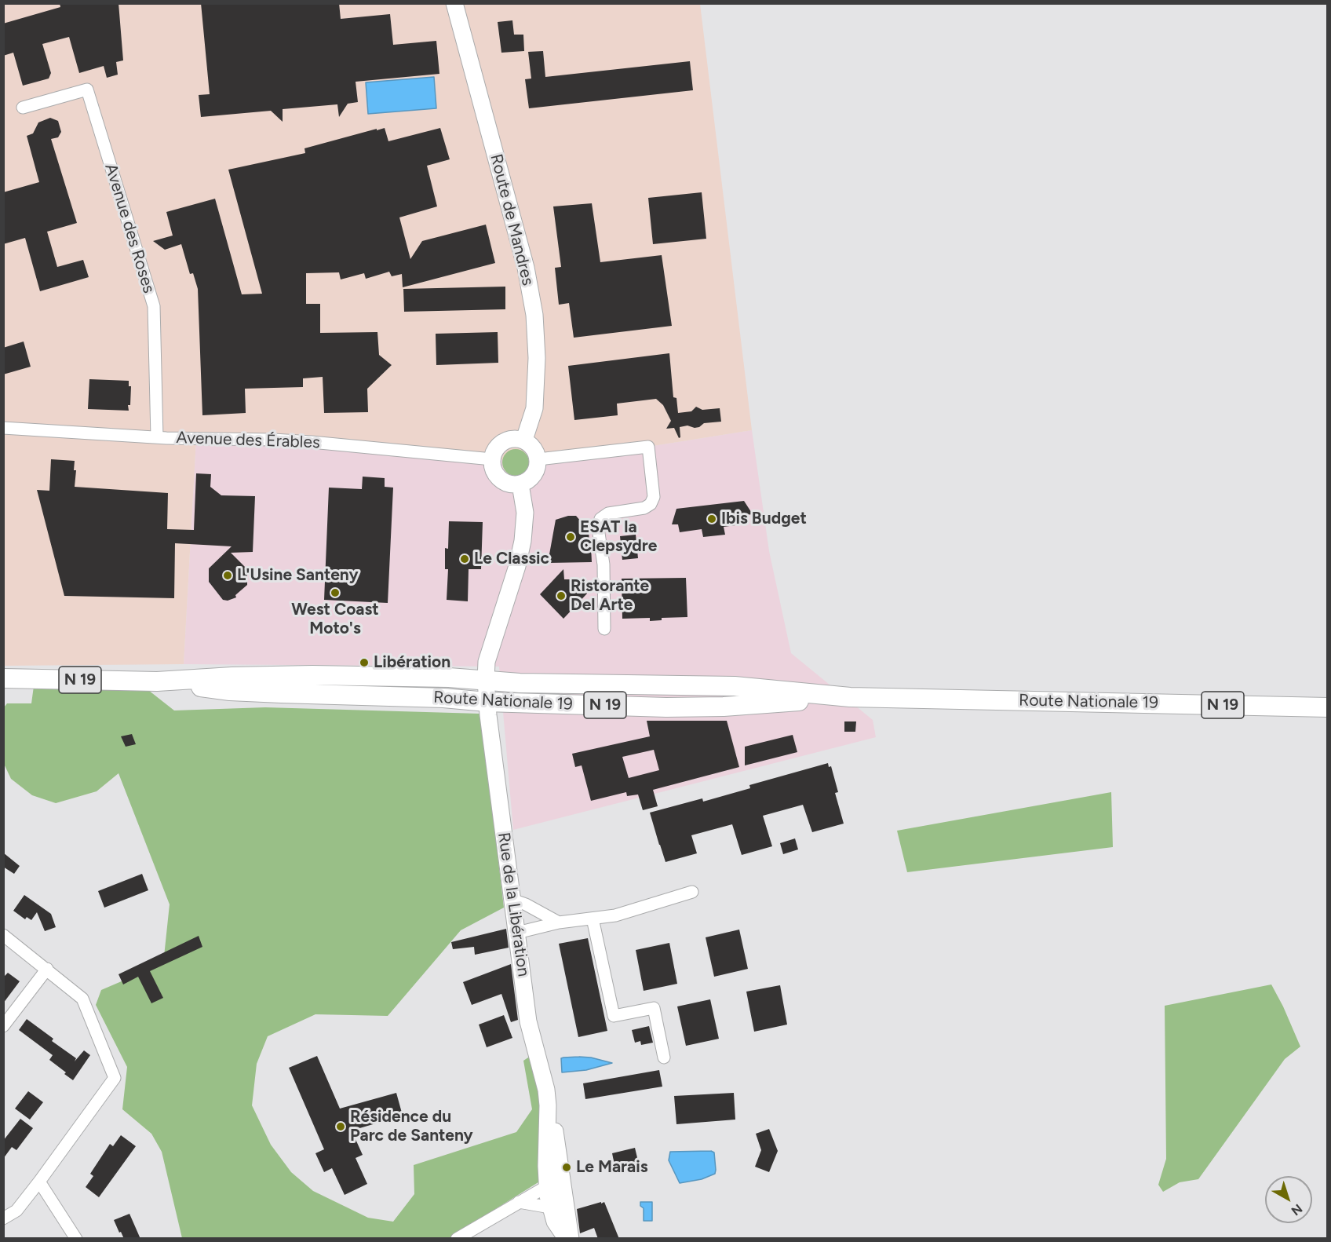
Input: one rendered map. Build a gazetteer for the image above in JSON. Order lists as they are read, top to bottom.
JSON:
{
  "streets": {
    "main road": ["N 19", "Route Nationale 19"],
    "street": [
      "Route de Mandres",
      "Avenue des Roses",
      "Avenue des Érables",
      "Rue de la Libération"
    ]
  },
  "crossings": [
    ["Route de Mandres", "Avenue des Érables"],
    ["Avenue des Roses", "Avenue des Érables"],
    ["Route Nationale 19", "Rue de la Libération"]
  ],
  "places": [
    "Ibis Budget",
    "ESAT la Clepsydre",
    "Le Classic",
    "L'Usine Santeny",
    "West Coast Moto's",
    "Ristorante Del Arte",
    "Libération",
    "Résidence du Parc de Santeny",
    "Le Marais"
  ],
  "north": "bottom right"
}
